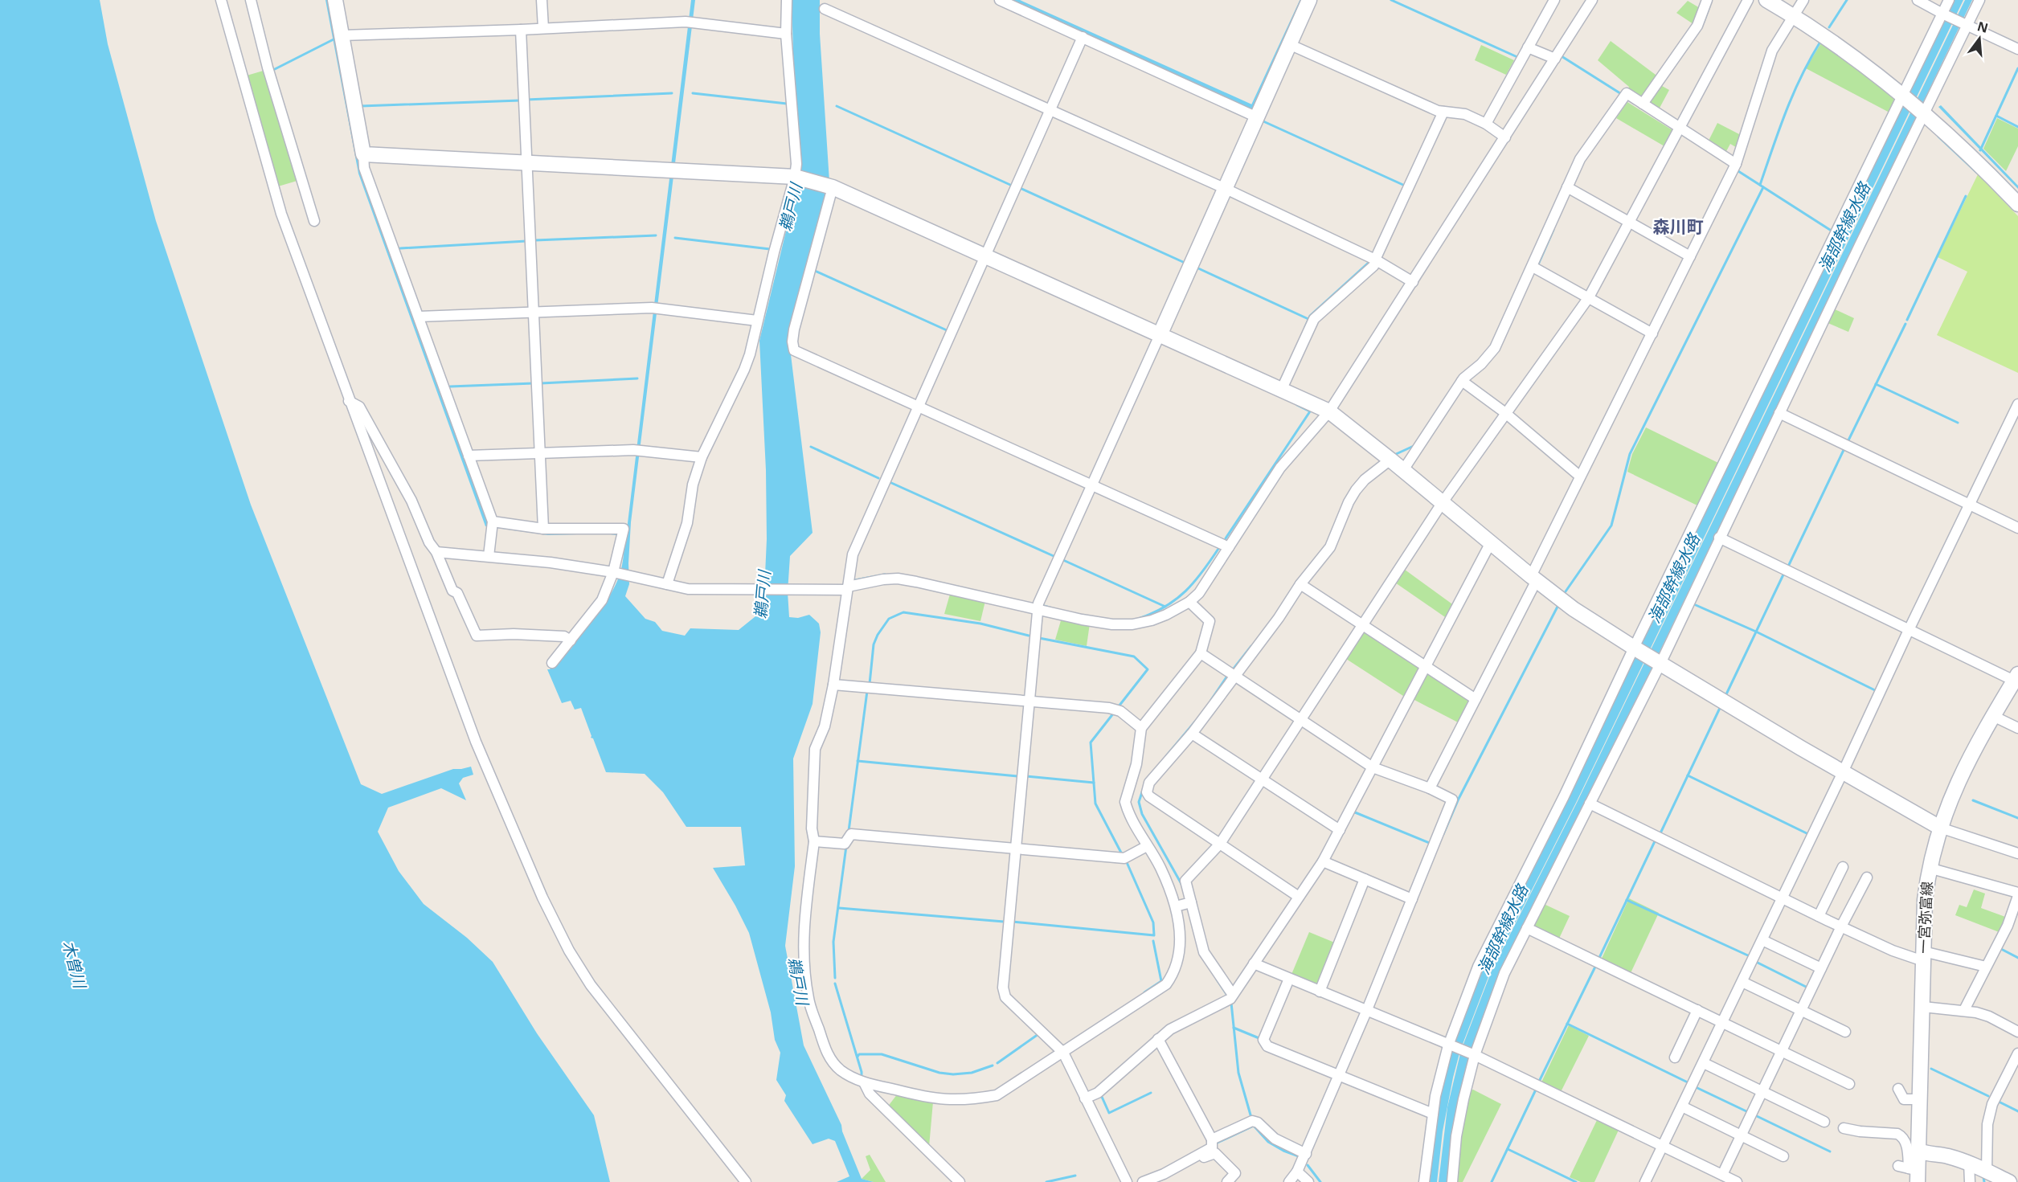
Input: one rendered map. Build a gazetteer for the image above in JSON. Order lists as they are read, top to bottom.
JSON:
{
  "streets": {
    "street": ["一宮弥富線"]
  },
  "districts": ["森川町"],
  "water": ["鵜戸川", "海部幹線水路", "木曽川"],
  "north": "top"
}
